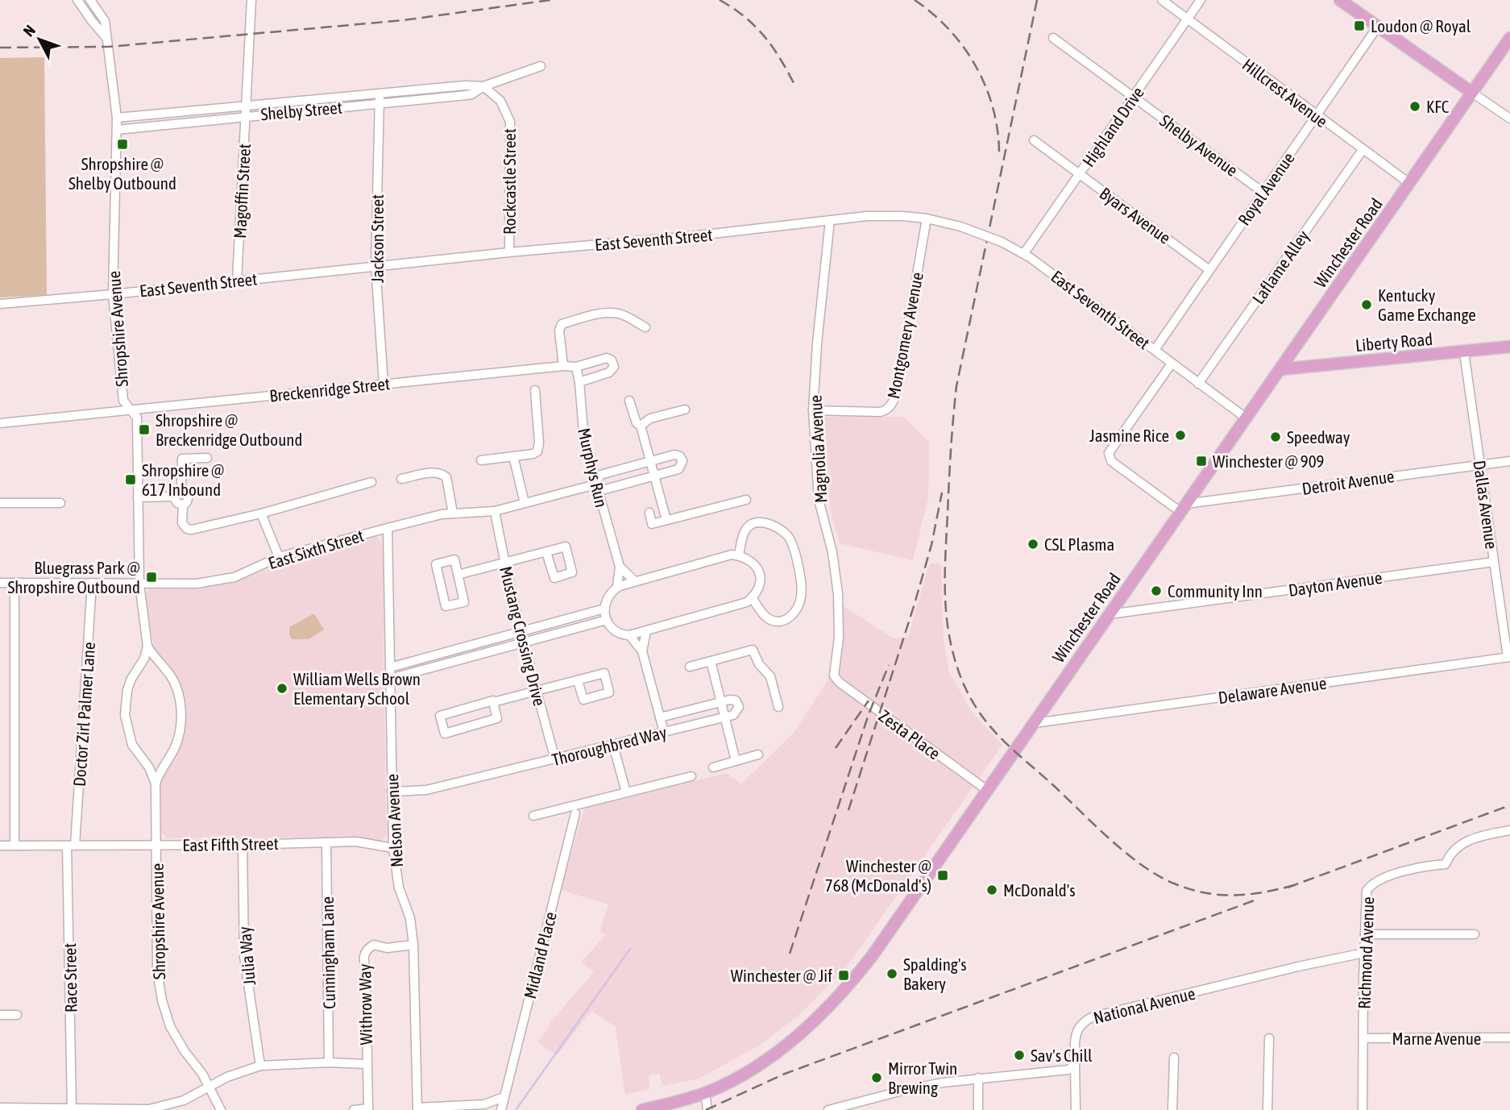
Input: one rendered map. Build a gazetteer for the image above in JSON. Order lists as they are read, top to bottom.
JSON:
{
  "streets": {
    "main road": ["Winchester Road", "Liberty Road"],
    "street": [
      "Hillcrest Avenue",
      "Shelby Street",
      "Highland Drive",
      "Shelby Avenue",
      "Rockcastle Street",
      "Royal Avenue",
      "Magoffin Street",
      "Byars Avenue",
      "Jackson Street",
      "East Seventh Street",
      "Laflame Alley",
      "Shropshire Avenue",
      "Montgomery Avenue",
      "Breckenridge Street",
      "Magnolia Avenue",
      "Murphys Run",
      "Detroit Avenue",
      "Dallas Avenue",
      "East Sixth Street",
      "Dayton Avenue",
      "Mustang Crossing Drive",
      "Delaware Avenue",
      "Doctor Zirl Palmer Lane",
      "Zesta Place",
      "Thoroughbred Way",
      "Nelson Avenue",
      "East Fifth Street",
      "Cunningham Lane",
      "Richmond Avenue",
      "Midland Place",
      "Julia Way",
      "Race Street",
      "Withrow Way",
      "National Avenue",
      "Marne Avenue"
    ]
  },
  "crossings": [
    ["Hillcrest Avenue", "Highland Drive"],
    ["Hillcrest Avenue", "Royal Avenue"],
    ["Hillcrest Avenue", "Winchester Road"],
    ["Hillcrest Avenue", "Laflame Alley"],
    ["Shelby Street", "Rockcastle Street"],
    ["Shelby Street", "Magoffin Street"],
    ["Shelby Street", "Jackson Street"],
    ["Shelby Street", "Shropshire Avenue"],
    ["Highland Drive", "Shelby Avenue"],
    ["Highland Drive", "Byars Avenue"],
    ["Highland Drive", "East Seventh Street"],
    ["Shelby Avenue", "Royal Avenue"],
    ["Rockcastle Street", "East Seventh Street"],
    ["Royal Avenue", "Byars Avenue"],
    ["Royal Avenue", "East Seventh Street"],
    ["Magoffin Street", "East Seventh Street"],
    ["Jackson Street", "East Seventh Street"],
    ["Jackson Street", "Breckenridge Street"],
    ["East Seventh Street", "Winchester Road"],
    ["East Seventh Street", "Laflame Alley"],
    ["East Seventh Street", "Shropshire Avenue"],
    ["East Seventh Street", "Montgomery Avenue"],
    ["East Seventh Street", "Magnolia Avenue"],
    ["Winchester Road", "Liberty Road"],
    ["Winchester Road", "Detroit Avenue"],
    ["Winchester Road", "Dayton Avenue"],
    ["Winchester Road", "Delaware Avenue"],
    ["Winchester Road", "Zesta Place"],
    ["Shropshire Avenue", "Breckenridge Street"],
    ["Shropshire Avenue", "East Sixth Street"],
    ["Shropshire Avenue", "East Fifth Street"],
    ["Montgomery Avenue", "Magnolia Avenue"],
    ["Liberty Road", "Dallas Avenue"],
    ["Breckenridge Street", "Murphys Run"],
    ["Magnolia Avenue", "Zesta Place"],
    ["Murphys Run", "East Sixth Street"],
    ["Detroit Avenue", "Dallas Avenue"],
    ["Dallas Avenue", "Dayton Avenue"],
    ["Dallas Avenue", "Delaware Avenue"],
    ["East Sixth Street", "Mustang Crossing Drive"],
    ["East Sixth Street", "Doctor Zirl Palmer Lane"],
    ["East Sixth Street", "Nelson Avenue"],
    ["Mustang Crossing Drive", "Thoroughbred Way"],
    ["Doctor Zirl Palmer Lane", "East Fifth Street"],
    ["Doctor Zirl Palmer Lane", "Race Street"],
    ["Thoroughbred Way", "Nelson Avenue"],
    ["Nelson Avenue", "East Fifth Street"],
    ["Nelson Avenue", "Withrow Way"],
    ["East Fifth Street", "Cunningham Lane"],
    ["East Fifth Street", "Julia Way"],
    ["East Fifth Street", "Race Street"],
    ["Richmond Avenue", "National Avenue"],
    ["Richmond Avenue", "Marne Avenue"]
  ],
  "places": {
    "transit": [
      "Loudon @ Royal",
      "Shropshire @ Shelby Outbound",
      "Shropshire @ Breckenridge Outbound",
      "Winchester @ 909",
      "Shropshire @ 617 Inbound",
      "Bluegrass Park @ Shropshire Outbound",
      "Winchester @ 768 (McDonald's)",
      "Winchester @ Jif"
    ],
    "other": [
      "KFC",
      "Kentucky Game Exchange",
      "Jasmine Rice",
      "Speedway",
      "CSL Plasma",
      "Community Inn",
      "William Wells Brown Elementary School",
      "McDonald's",
      "Spalding's Bakery",
      "Sav's Chill",
      "Mirror Twin Brewing"
    ]
  },
  "north": "top left"
}
